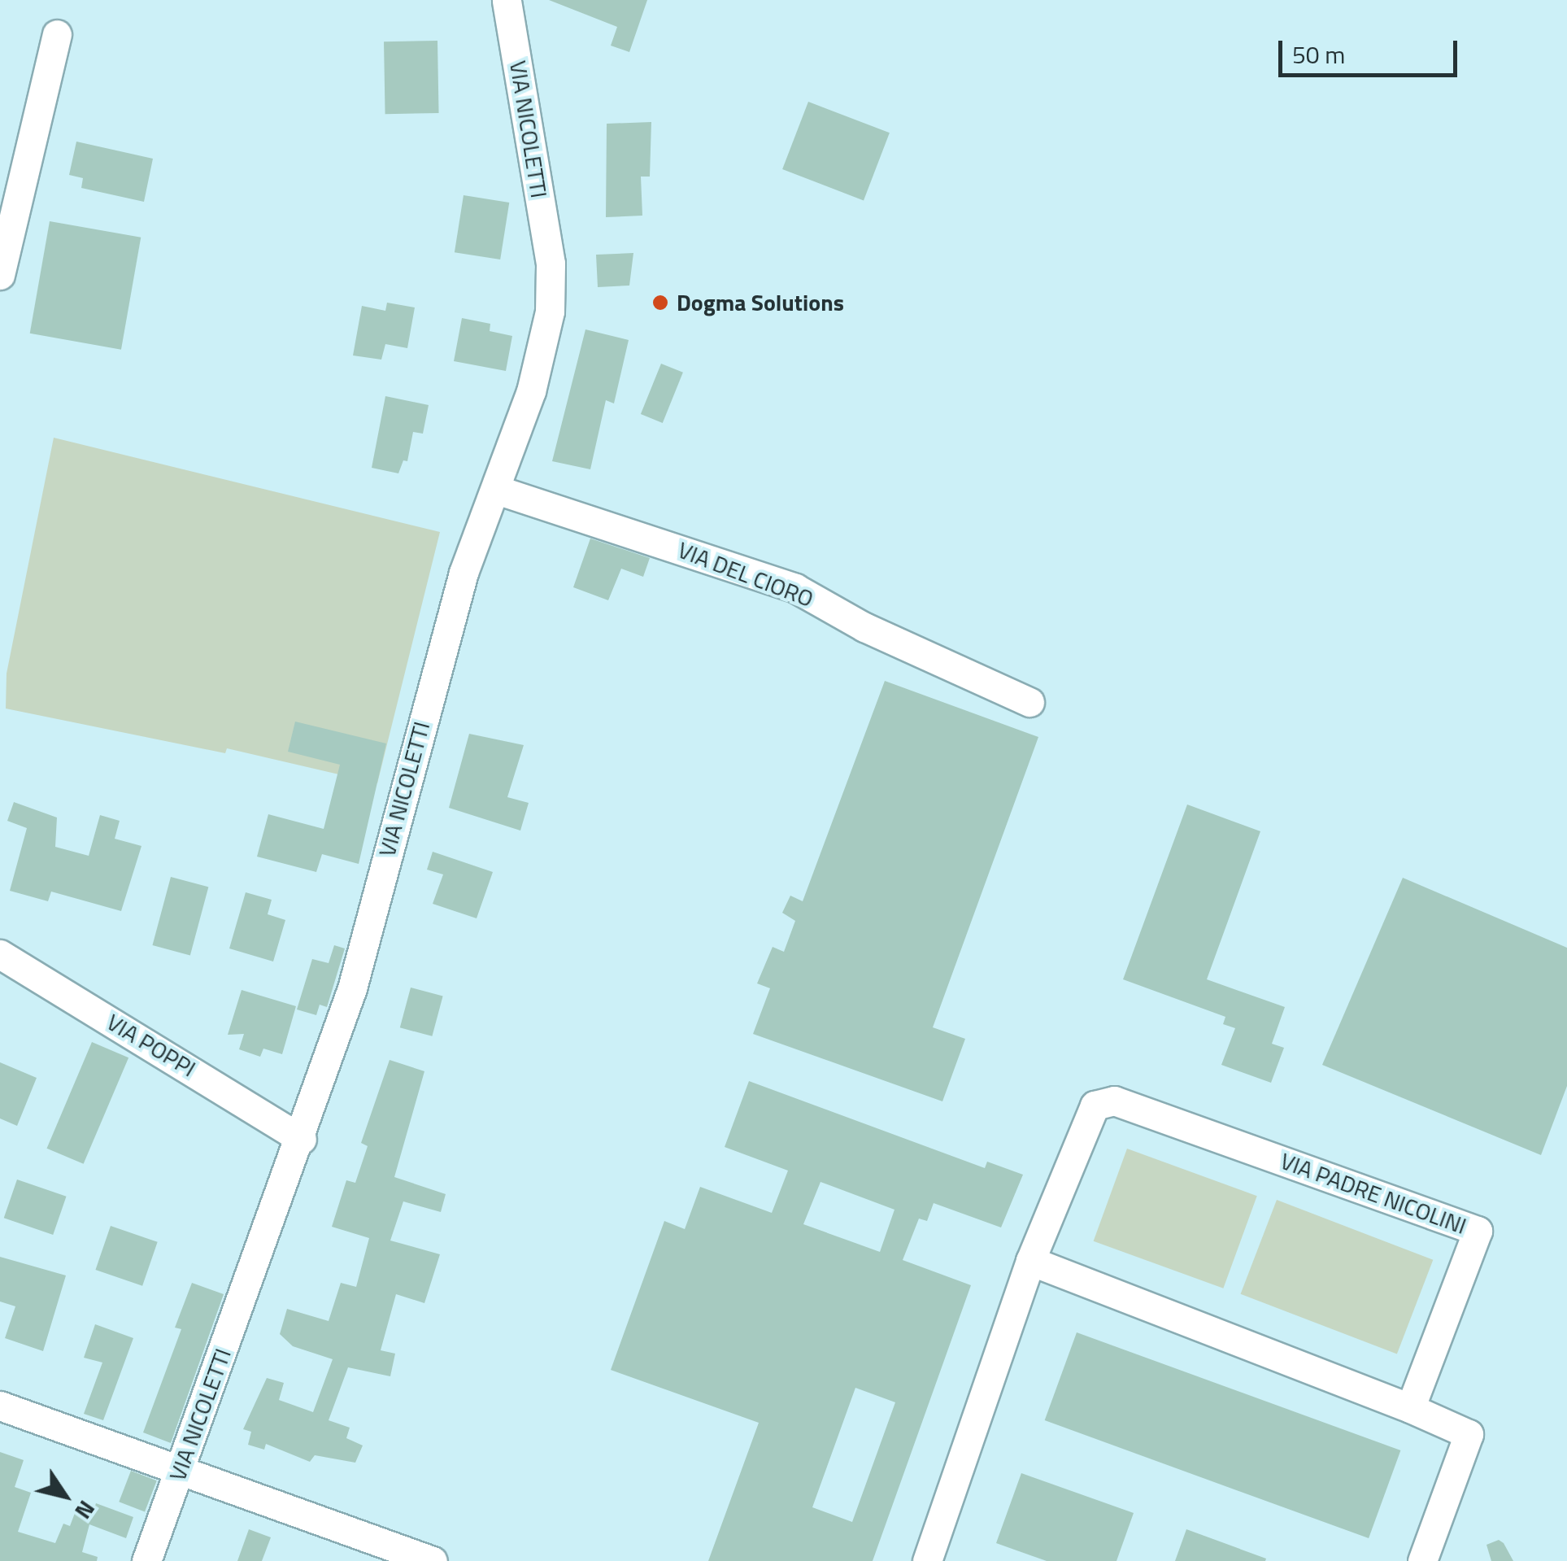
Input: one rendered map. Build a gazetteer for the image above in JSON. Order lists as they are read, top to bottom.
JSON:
{
  "streets": {
    "street": [
      "VIA NICOLETTI",
      "VIA DEL CIORO",
      "VIA POPPI",
      "VIA PADRE NICOLINI"
    ]
  },
  "crossings": [
    ["VIA NICOLETTI", "VIA DEL CIORO"],
    ["VIA NICOLETTI", "VIA POPPI"]
  ],
  "places": ["Dogma Solutions"],
  "scale_bar": "50 m",
  "north": "bottom right"
}
